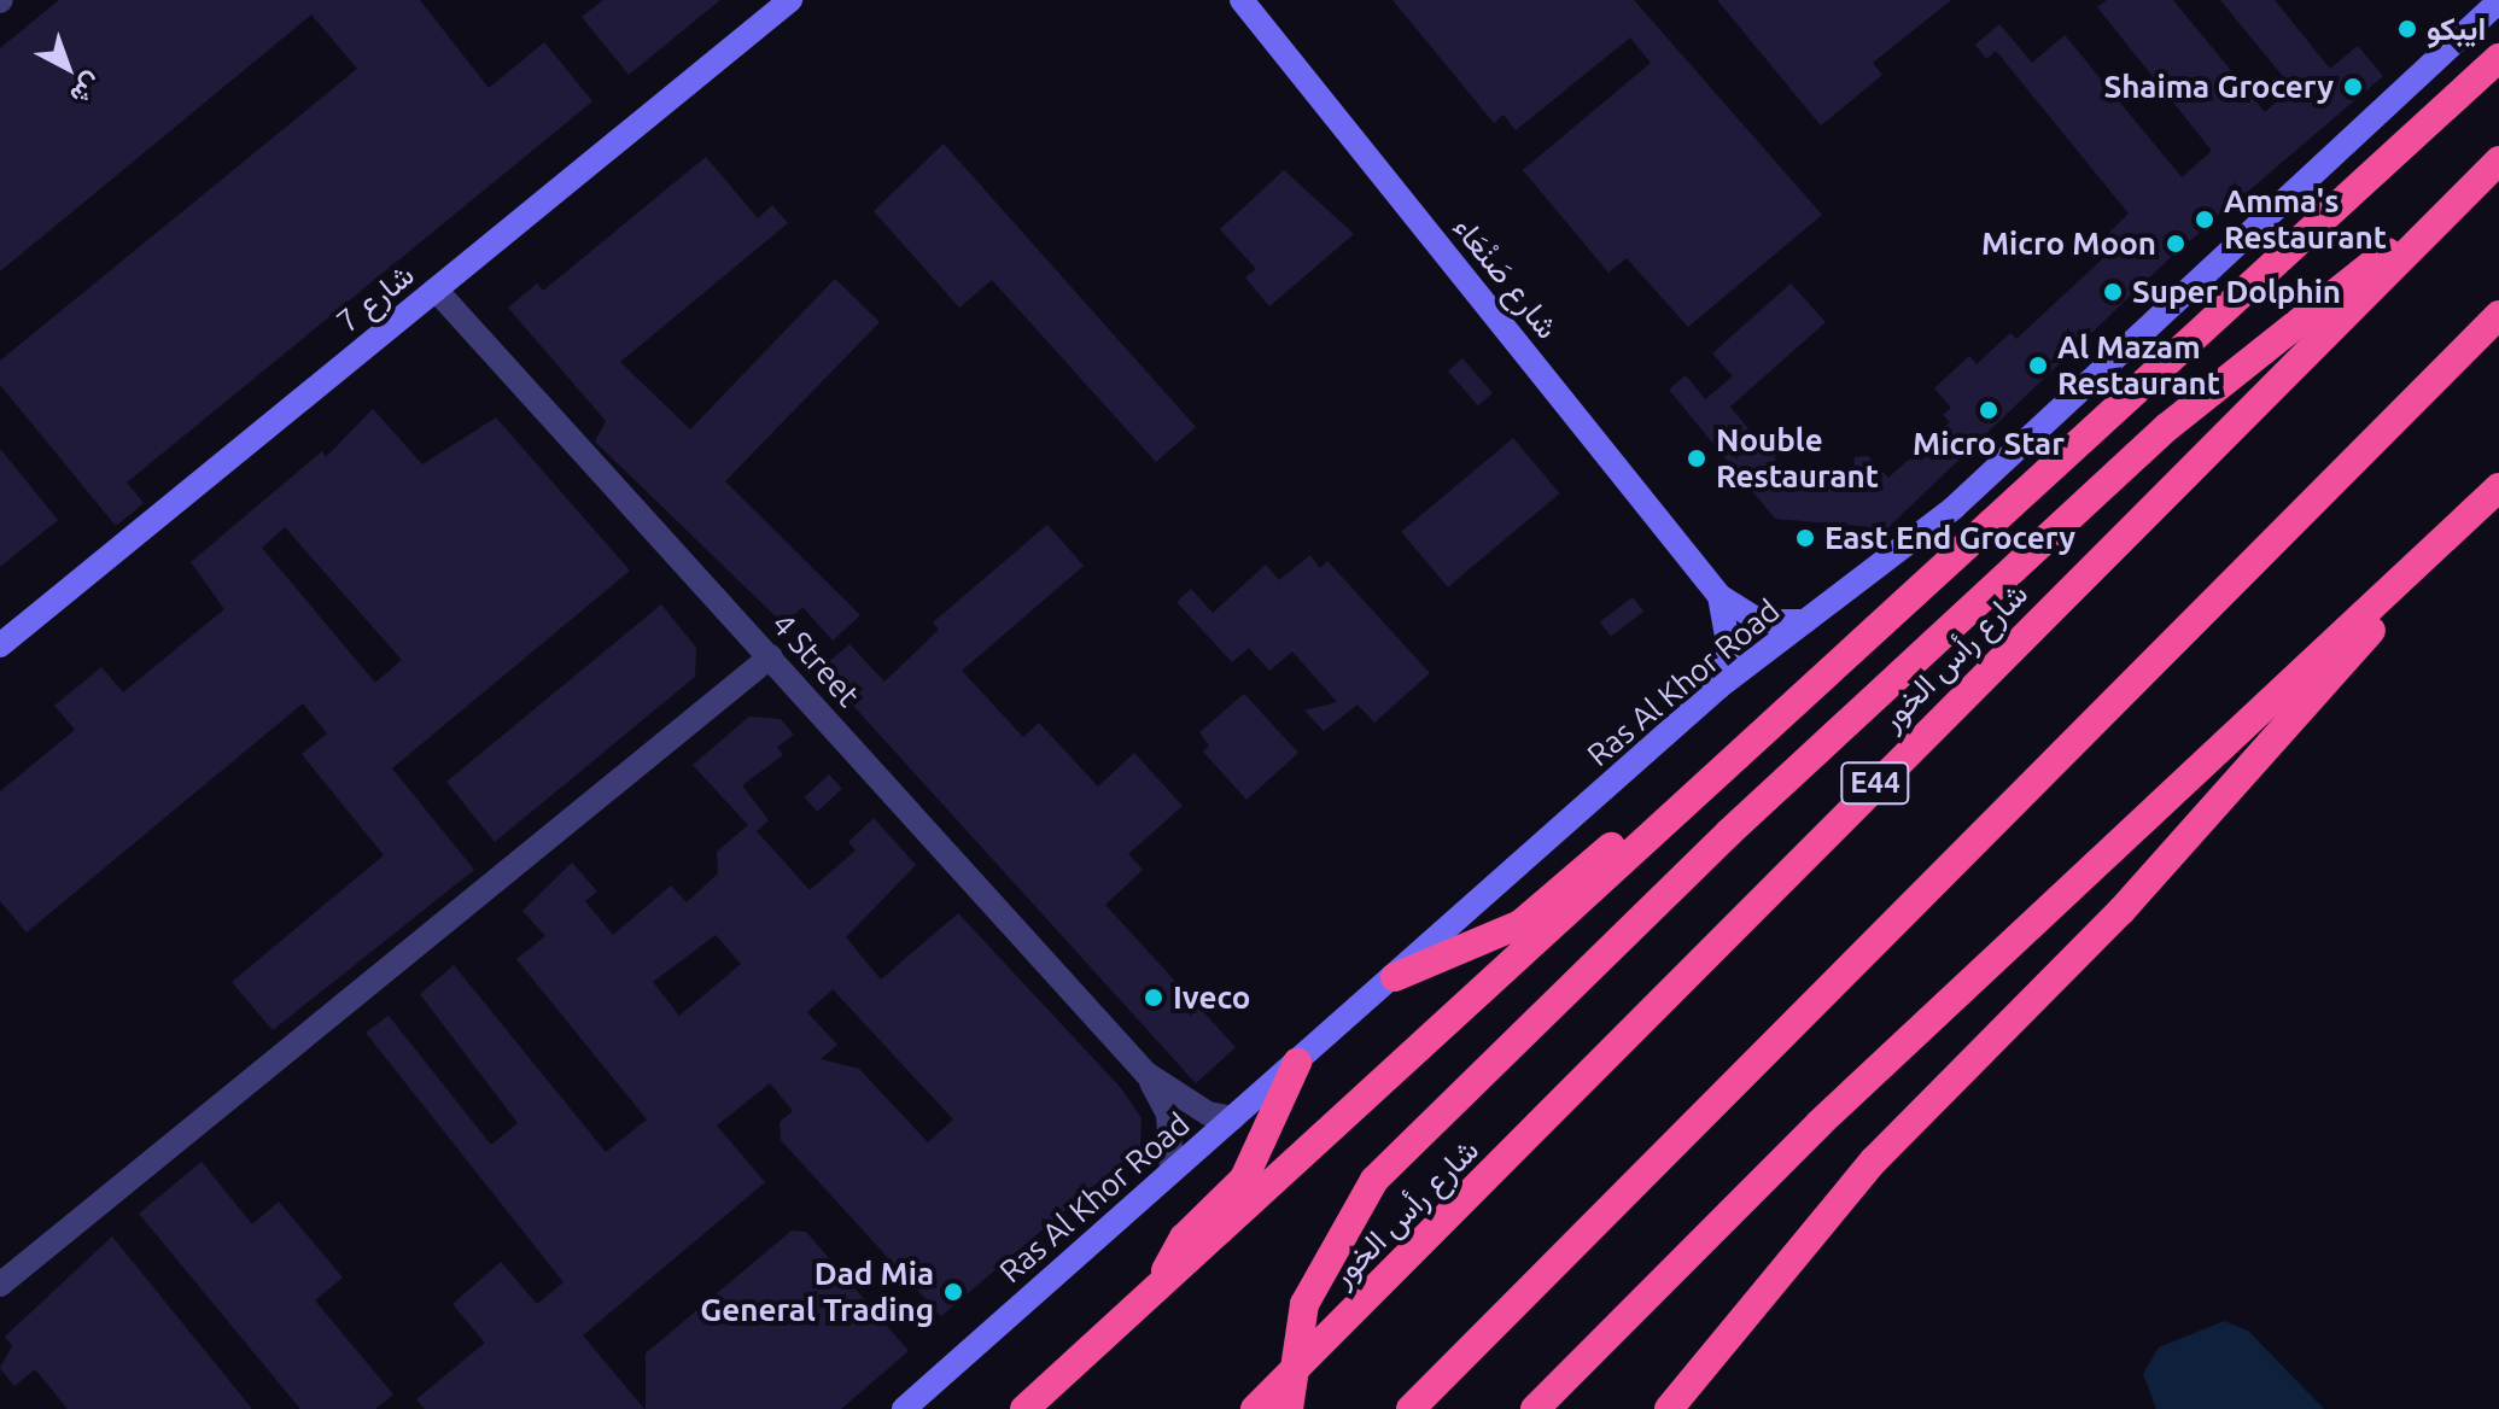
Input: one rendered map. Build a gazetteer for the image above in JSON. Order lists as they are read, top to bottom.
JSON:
{
  "streets": {
    "highway": ["شارع رأس الخور", "E44"],
    "street": [
      "شارع صَنْعَاء",
      "شارع 7",
      "4 Street",
      "Ras Al Khor Road"
    ]
  },
  "crossings": [
    ["شارع صَنْعَاء", "Ras Al Khor Road"],
    ["شارع 7", "4 Street"],
    ["4 Street", "Ras Al Khor Road"]
  ],
  "places": [
    "ايبكو",
    "Shaima Grocery",
    "Amma's Restaurant",
    "Micro Moon",
    "Super Dolphin",
    "Al Mazam Restaurant",
    "Micro Star",
    "Nouble Restaurant",
    "East End Grocery",
    "Iveco",
    "Dad Mia General Trading"
  ],
  "north": "bottom right"
}
